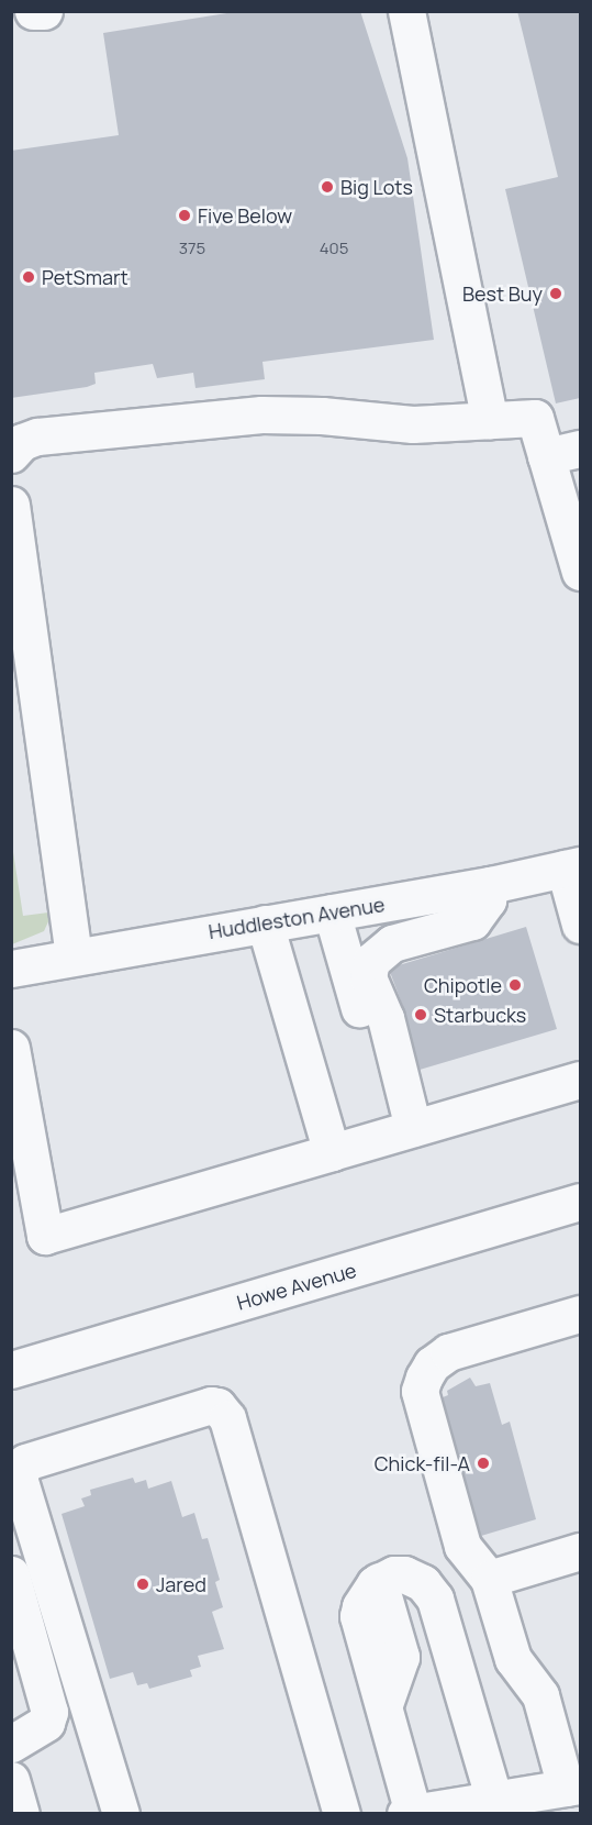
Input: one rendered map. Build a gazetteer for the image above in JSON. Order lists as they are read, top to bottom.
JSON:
{
  "streets": {
    "street": ["Huddleston Avenue", "Howe Avenue"]
  },
  "places": [
    "Big Lots",
    "Five Below",
    "PetSmart",
    "Best Buy",
    "Chipotle",
    "Starbucks",
    "Chick-fil-A",
    "Jared"
  ],
  "house_numbers": ["375", "405"]
}
